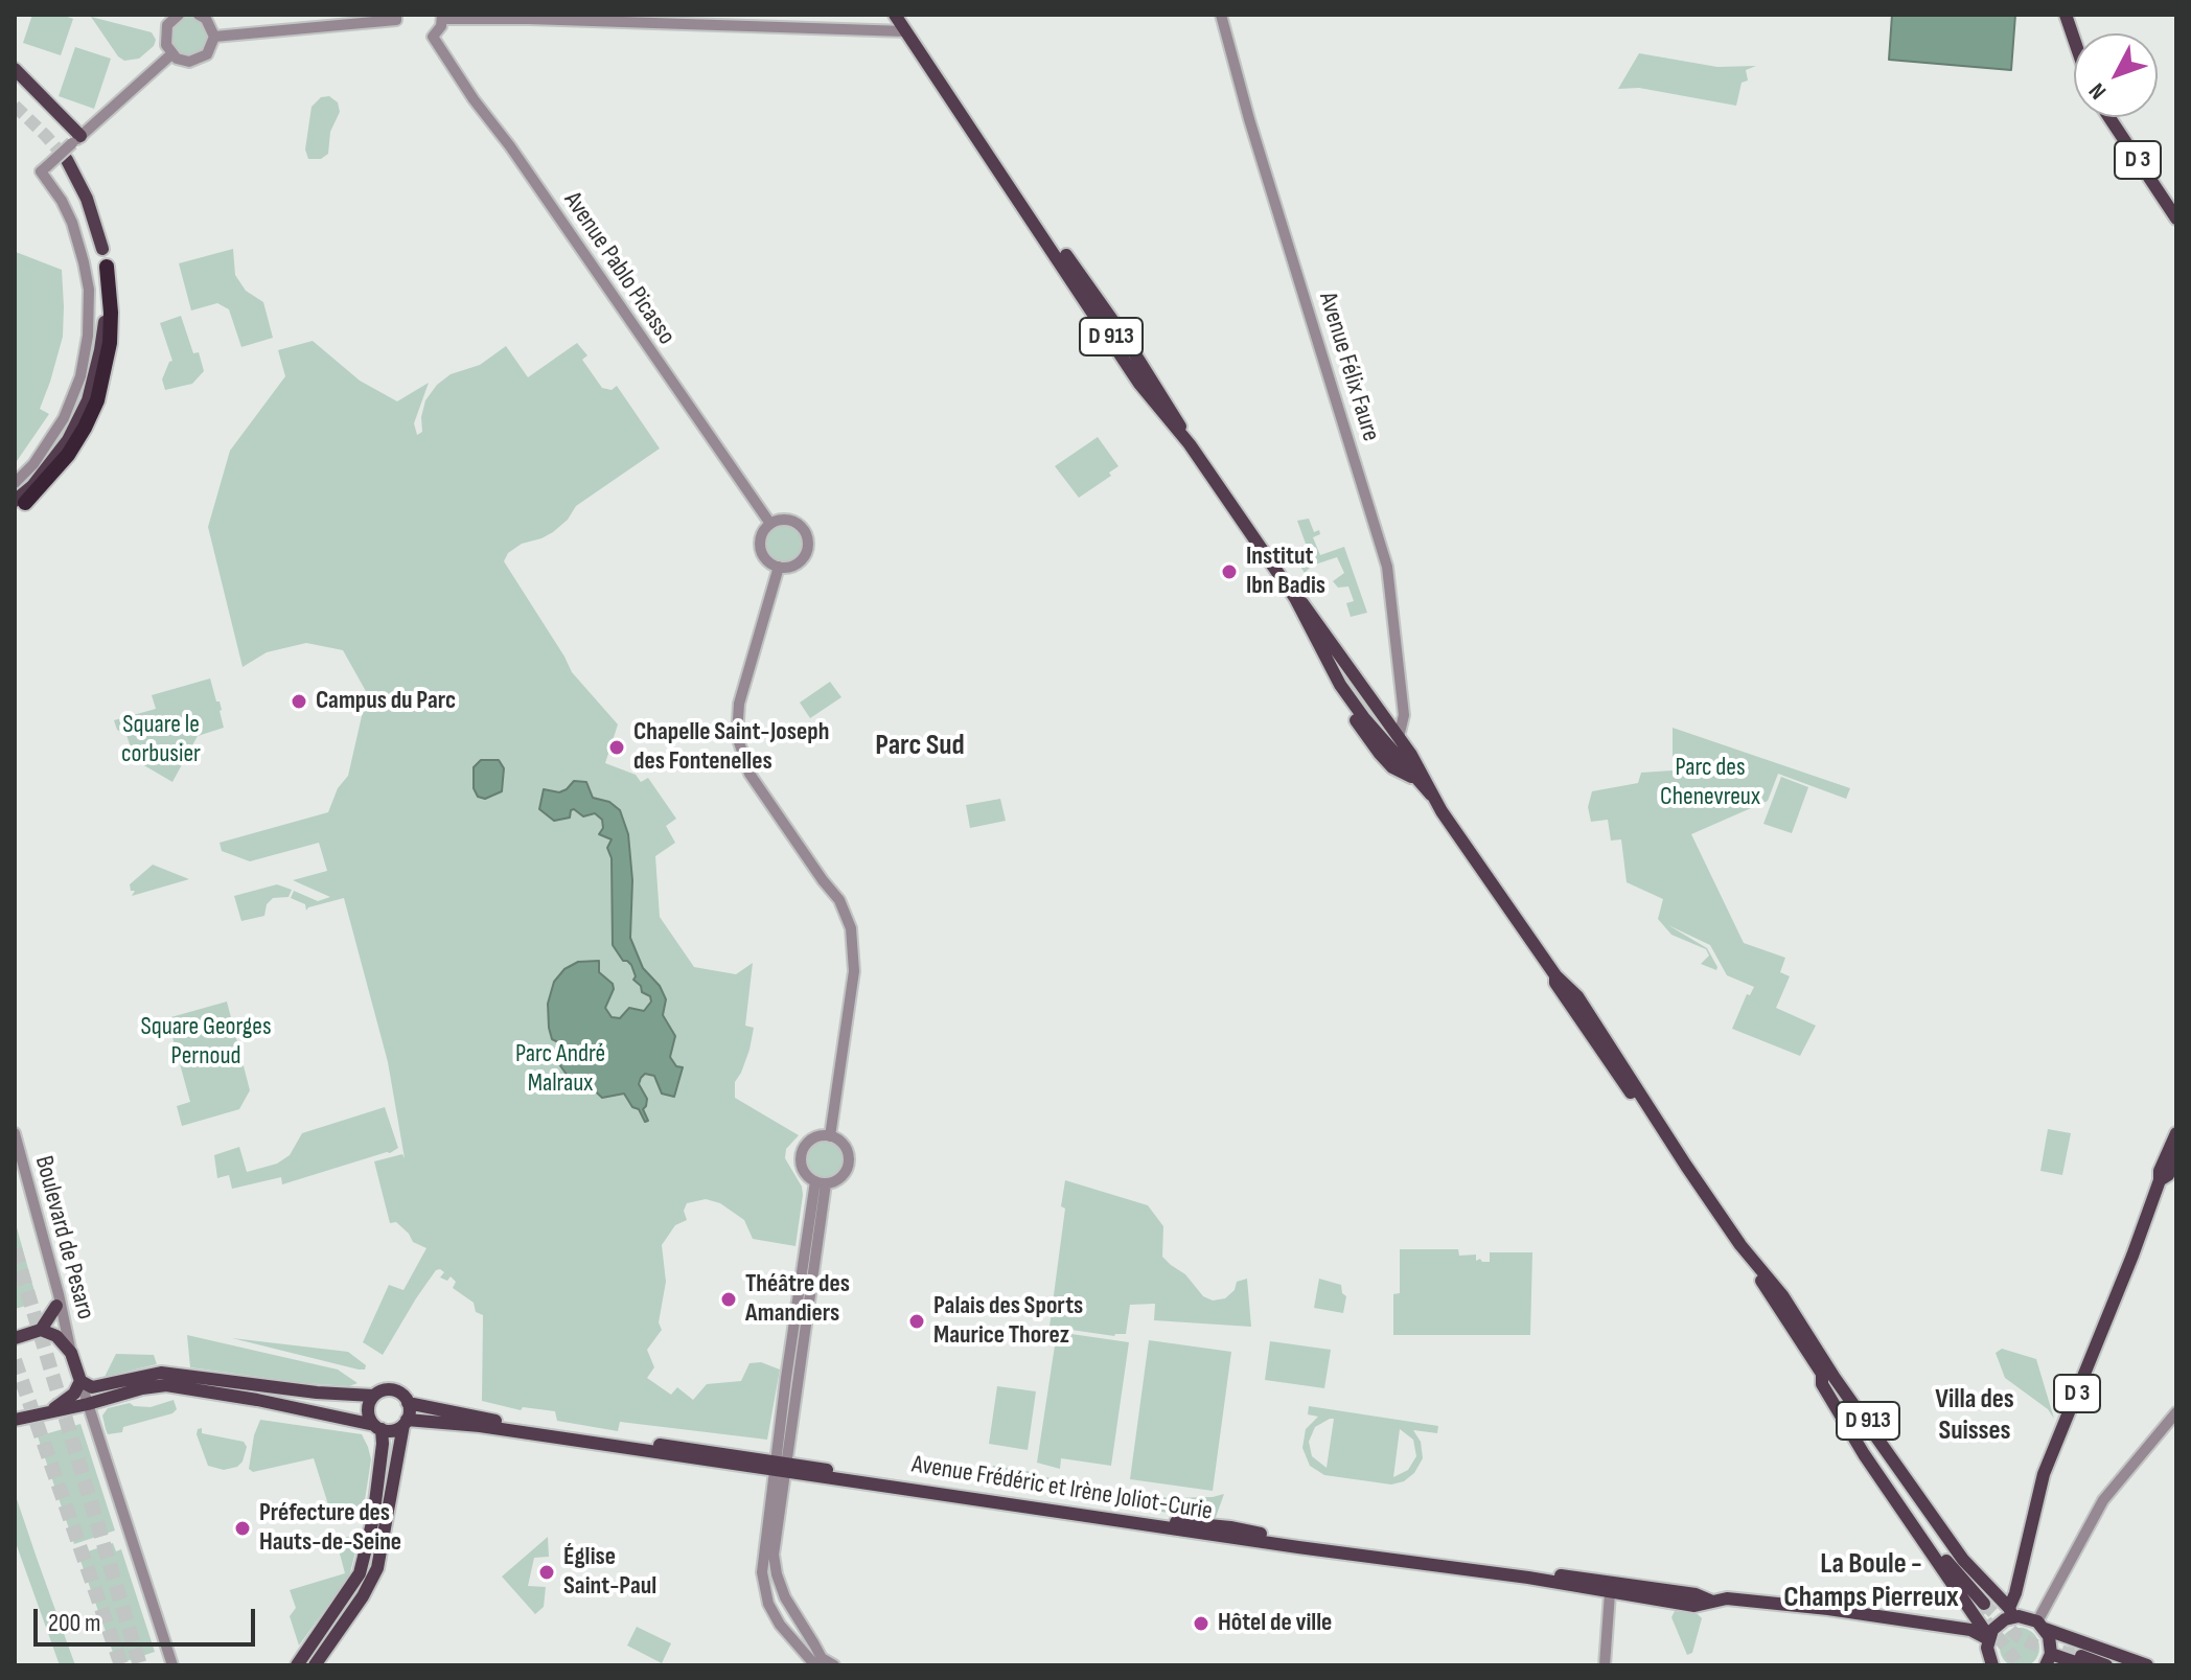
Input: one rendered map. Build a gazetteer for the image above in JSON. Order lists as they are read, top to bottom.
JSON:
{
  "streets": {
    "main road": ["D 3", "D 913", "Avenue Frédéric et Irène Joliot-Curie"],
    "street": ["Avenue Pablo Picasso", "Avenue Félix Faure", "Boulevard de Pesaro"]
  },
  "crossings": [
    ["D 3", "D 913"],
    ["D 913", "Avenue Félix Faure"],
    ["D 913", "Avenue Frédéric et Irène Joliot-Curie"]
  ],
  "districts": ["Parc Sud", "Villa des Suisses", "La Boule - Champs Pierreux"],
  "parks": [
    "Square le corbusier",
    "Parc des Chenevreux",
    "Square Georges Pernoud",
    "Parc André Malraux"
  ],
  "places": [
    "Institut Ibn Badis",
    "Campus du Parc",
    "Chapelle Saint-Joseph des Fontenelles",
    "Théâtre des Amandiers",
    "Palais des Sports Maurice Thorez",
    "Préfecture des Hauts-de-Seine",
    "Église Saint-Paul",
    "Hôtel de ville"
  ],
  "scale_bar": "200 m",
  "north": "bottom left"
}
